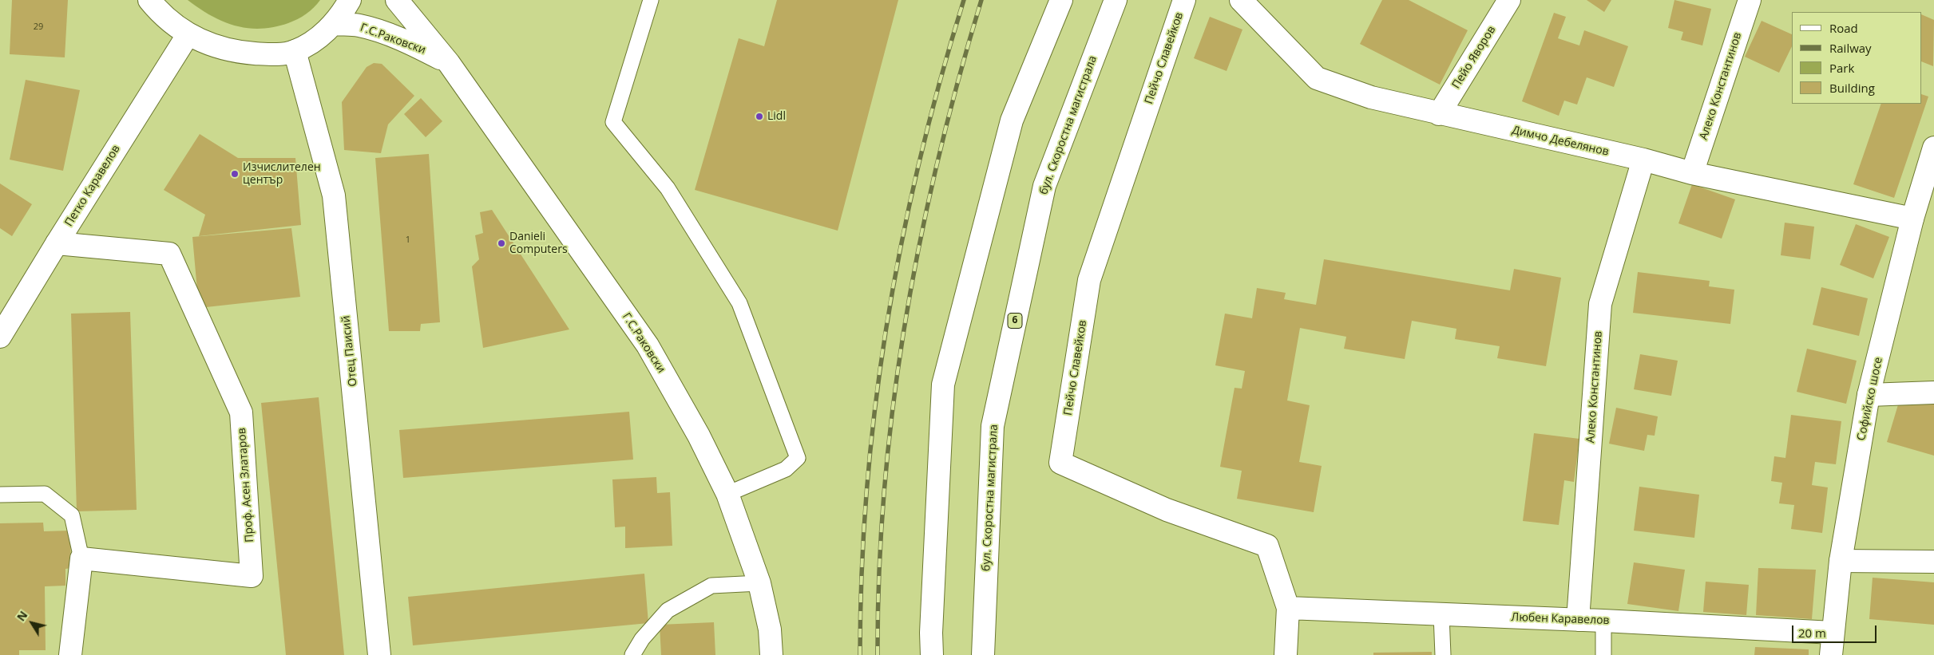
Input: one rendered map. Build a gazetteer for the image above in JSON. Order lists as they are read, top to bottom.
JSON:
{
  "streets": {
    "main road": [
      "Г.С.Раковски",
      "Пейо Яворов",
      "Пейчо Славейков",
      "Алеко Константинов",
      "бул. Скоростна магистрала",
      "Димчо Дебелянов",
      "Петко Каравелов",
      "6",
      "Отец Паисий",
      "Софийско шосе",
      "Проф. Асен Златаров",
      "Любен Каравелов"
    ]
  },
  "crossings": [
    ["Пейо Яворов", "Димчо Дебелянов"],
    ["Пейчо Славейков", "Любен Каравелов"],
    ["Алеко Константинов", "Димчо Дебелянов"],
    ["Алеко Константинов", "Любен Каравелов"],
    ["Димчо Дебелянов", "Софийско шосе"],
    ["Петко Каравелов", "Проф. Асен Златаров"],
    ["Софийско шосе", "Любен Каравелов"]
  ],
  "places": ["Lidl", "Изчислителен център", "Danieli Computers"],
  "house_numbers": ["29", "1"],
  "legend": [
    "Road",
    "Railway",
    "Park",
    "Building"
  ],
  "scale_bar": "20 m",
  "north": "top left"
}
